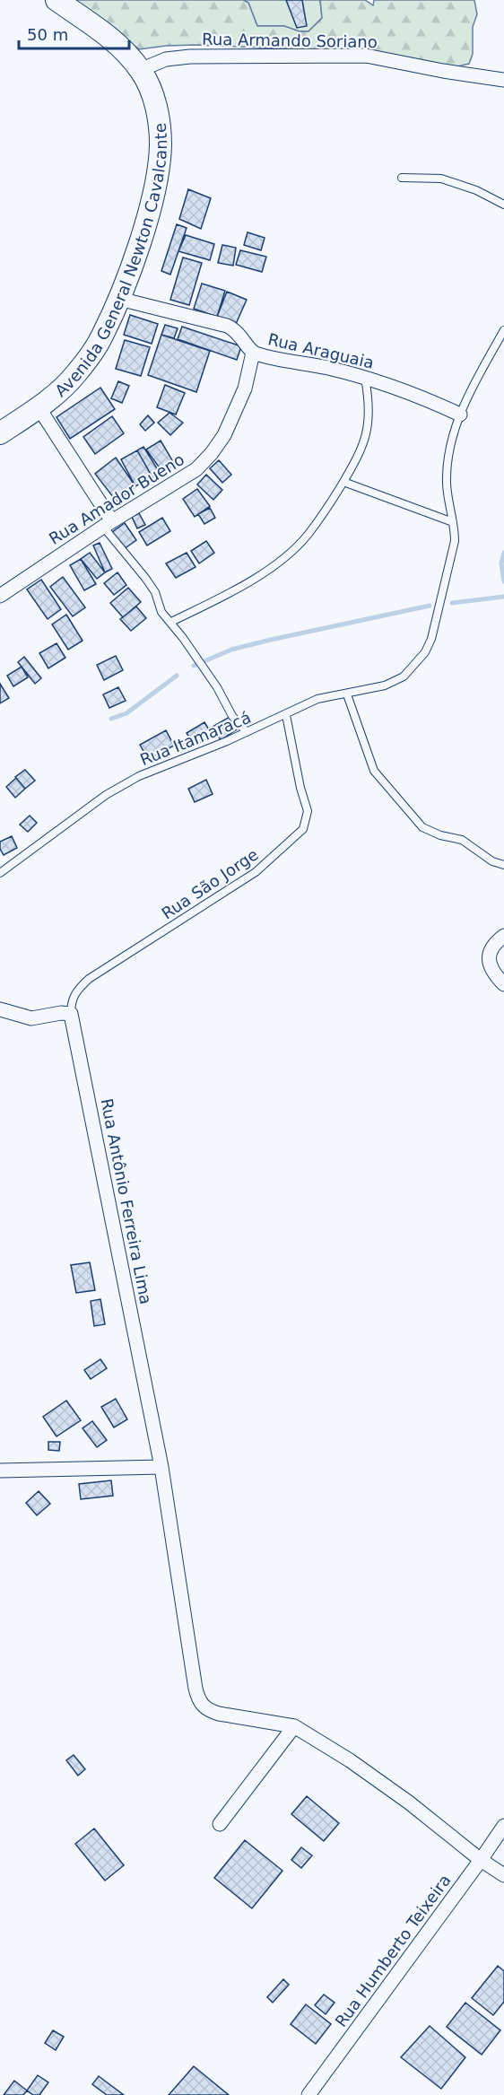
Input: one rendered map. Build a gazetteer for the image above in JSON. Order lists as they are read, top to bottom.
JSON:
{
  "streets": {
    "main road": ["Avenida General Newton Cavalcante"],
    "street": [
      "Rua Armando Soriano",
      "Rua Araguaia",
      "Rua Amador Bueno",
      "Rua Antônio Ferreira Lima",
      "Rua Humberto Teixeira"
    ],
    "lane": ["Rua Itamaracá", "Rua São Jorge"]
  },
  "crossings": [
    ["Rua Armando Soriano", "Avenida General Newton Cavalcante"],
    ["Avenida General Newton Cavalcante", "Rua Araguaia"],
    ["Rua Araguaia", "Rua Amador Bueno"],
    ["Rua Itamaracá", "Rua São Jorge"],
    ["Rua São Jorge", "Rua Antônio Ferreira Lima"]
  ],
  "scale_bar": "50 m"
}
